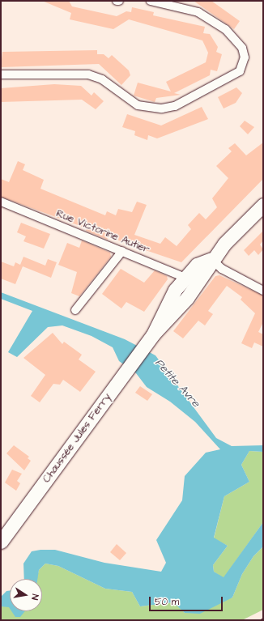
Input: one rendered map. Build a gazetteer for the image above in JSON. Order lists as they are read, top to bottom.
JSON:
{
  "streets": {
    "main road": ["Chaussée Jules Ferry"],
    "street": ["Rue Victorine Autier"]
  },
  "crossings": [
    ["Rue Victorine Autier", "Chaussée Jules Ferry"]
  ],
  "water": ["Petite Avre"],
  "scale_bar": "50 m",
  "north": "right"
}
